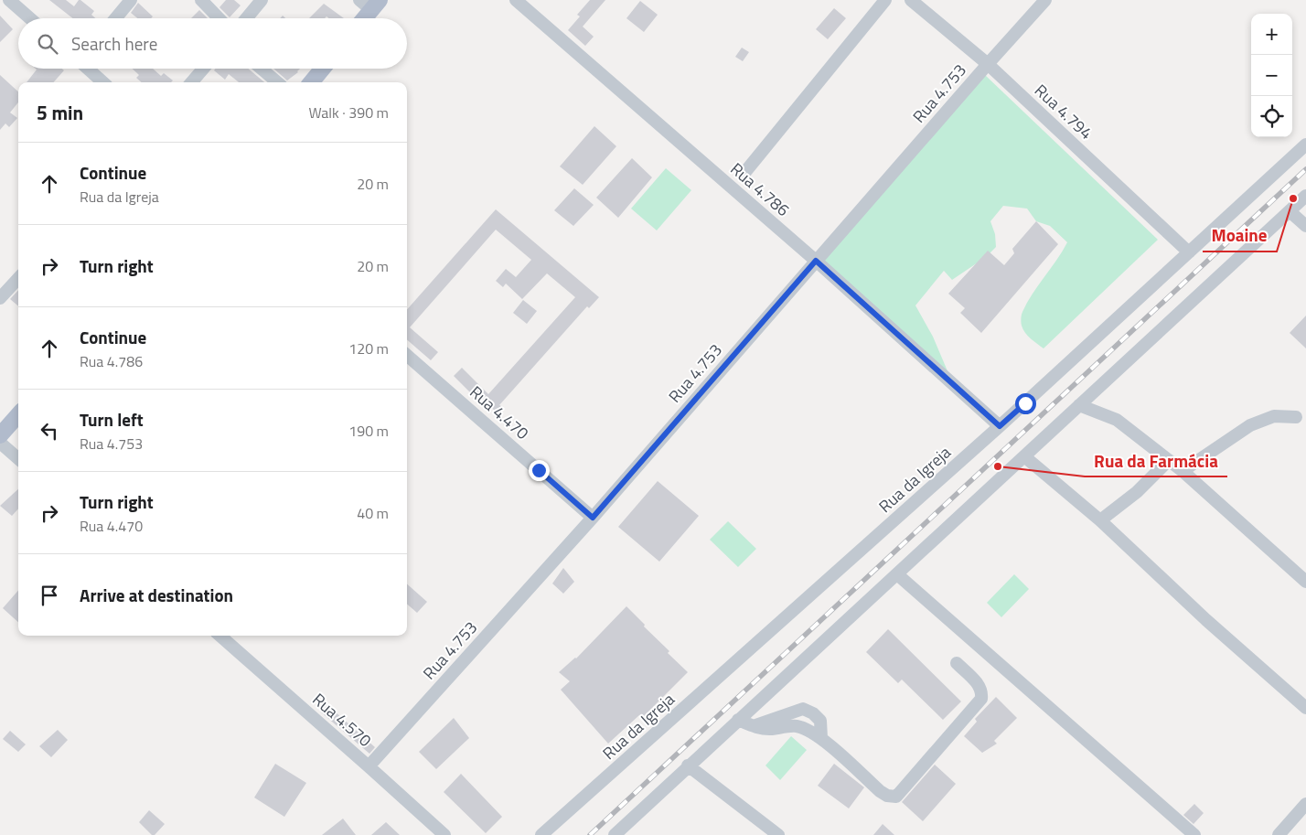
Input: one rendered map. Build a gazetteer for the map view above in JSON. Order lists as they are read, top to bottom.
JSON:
{
  "streets": {
    "street": [
      "Rua 4.753",
      "Rua 4.794",
      "Rua 4.786",
      "Rua 4.470",
      "Rua da Igreja",
      "Rua 4.570"
    ]
  },
  "crossings": [
    ["Rua 4.753", "Rua 4.794"],
    ["Rua 4.753", "Rua 4.786"],
    ["Rua 4.753", "Rua 4.470"],
    ["Rua 4.753", "Rua 4.570"],
    ["Rua 4.794", "Rua da Igreja"],
    ["Rua 4.786", "Rua da Igreja"]
  ],
  "places": ["Moaine", "Rua da Farmácia"],
  "page": {
    "map_buttons": ["+", "−"],
    "search": "Search here",
    "heading": ["5 min", "Walk · 390 m"],
    "list": [
      ["Continue", "Rua da Igreja", "20 m"],
      ["Turn right", "20 m"],
      ["Continue", "Rua 4.786", "120 m"],
      ["Turn left", "Rua 4.753", "190 m"],
      ["Turn right", "Rua 4.470", "40 m"],
      "Arrive at destination"
    ]
  }
}
